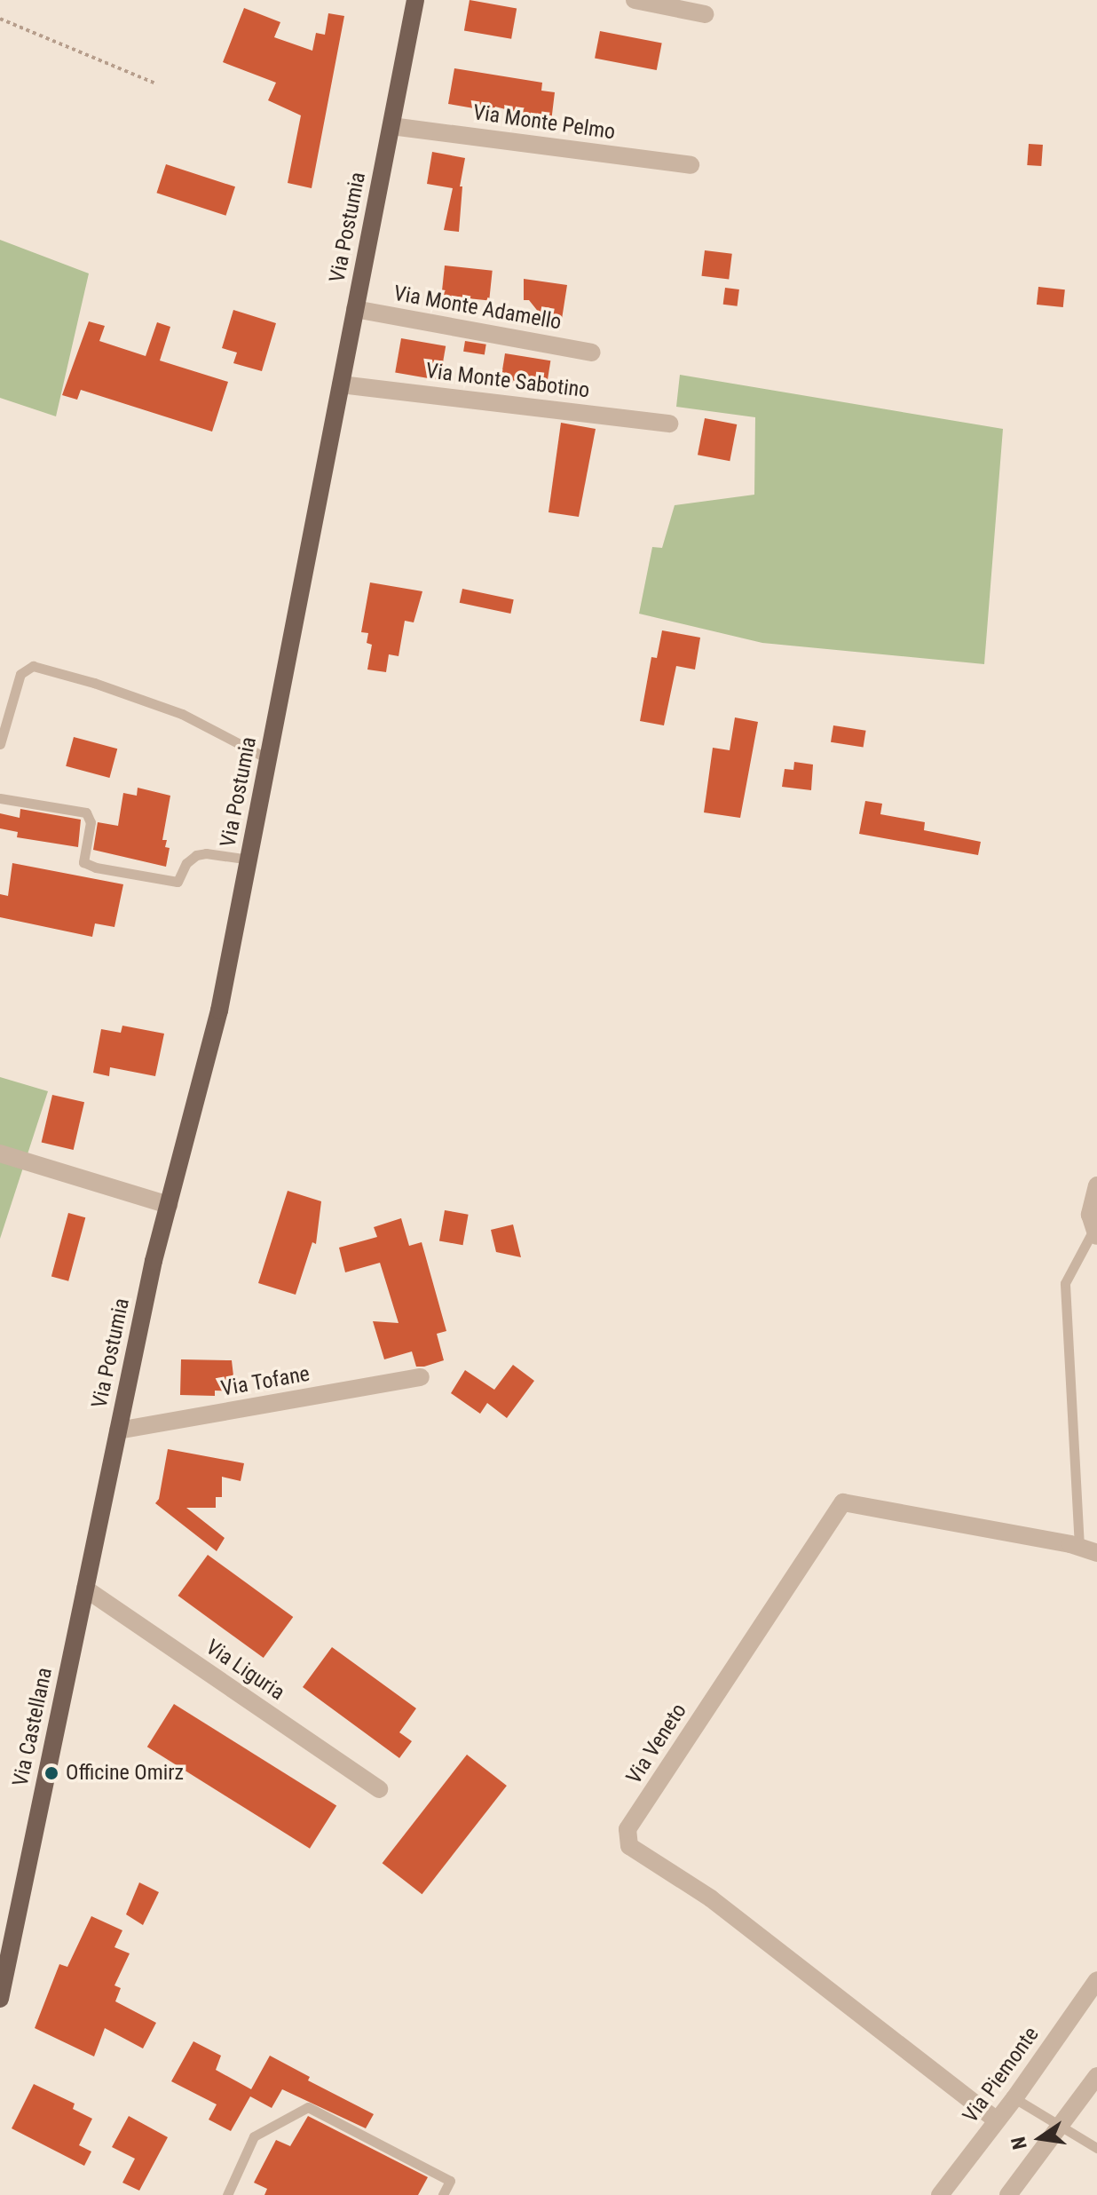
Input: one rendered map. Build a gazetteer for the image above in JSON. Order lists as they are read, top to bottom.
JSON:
{
  "streets": {
    "main road": ["Via Postumia", "Via Castellana"],
    "street": [
      "Via Monte Pelmo",
      "Via Monte Adamello",
      "Via Monte Sabotino",
      "Via Tofane",
      "Via Liguria",
      "Via Veneto",
      "Via Piemonte"
    ]
  },
  "crossings": [
    ["Via Monte Pelmo", "Via Postumia"],
    ["Via Postumia", "Via Monte Adamello"],
    ["Via Postumia", "Via Monte Sabotino"],
    ["Via Postumia", "Via Tofane"],
    ["Via Postumia", "Via Liguria"],
    ["Via Postumia", "Via Castellana"],
    ["Via Liguria", "Via Castellana"],
    ["Via Veneto", "Via Piemonte"]
  ],
  "places": ["Officine Omirz"],
  "north": "left"
}
